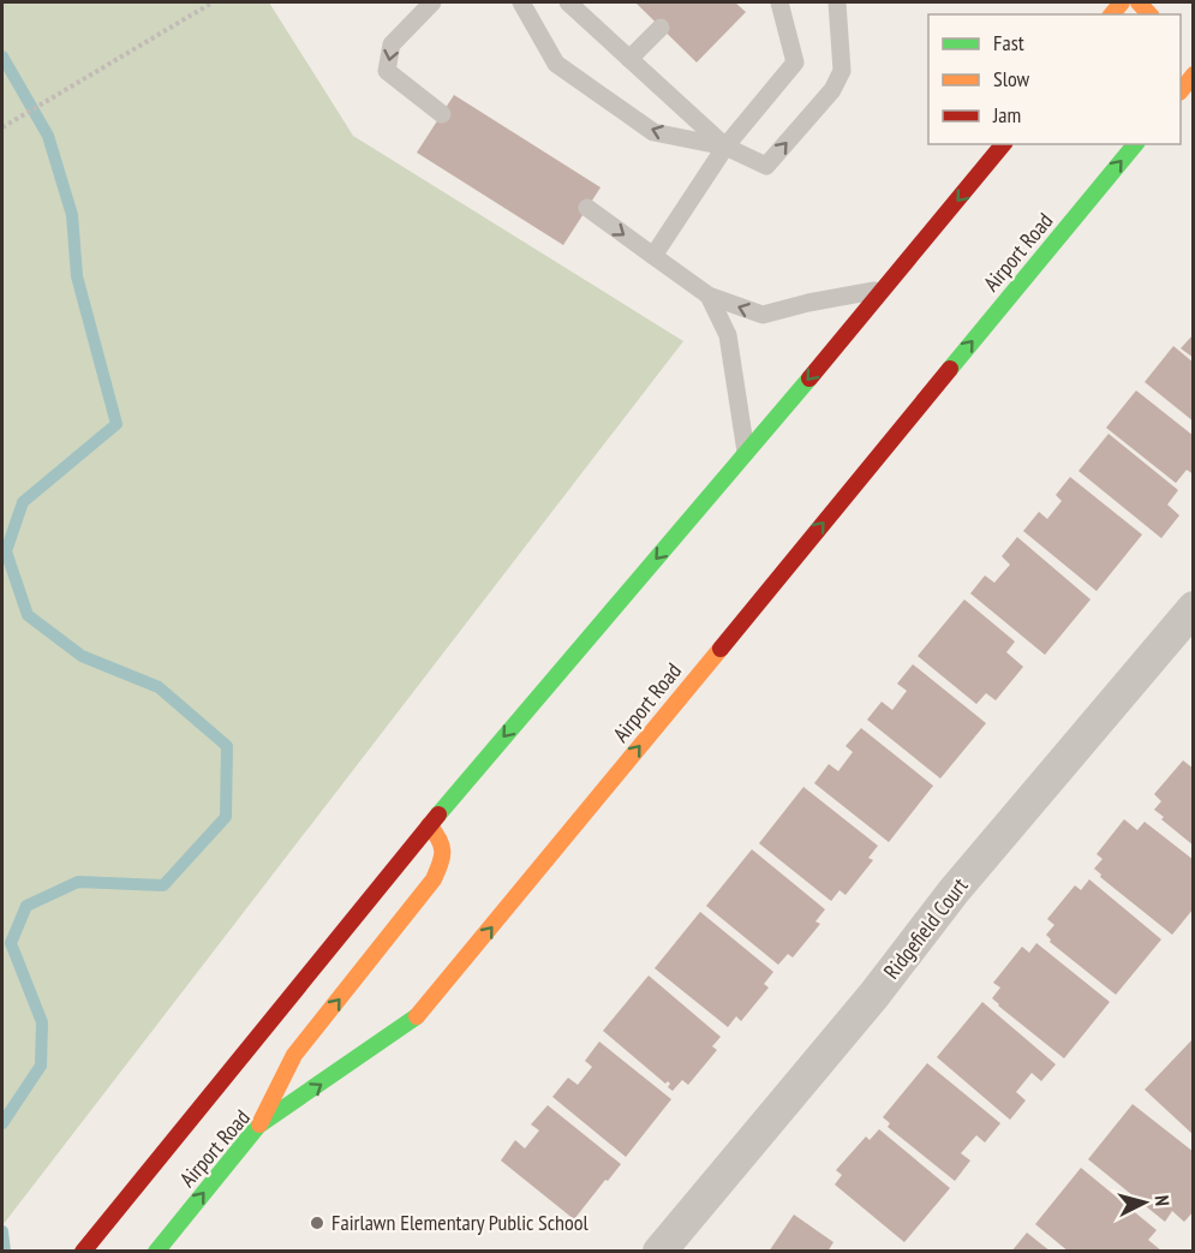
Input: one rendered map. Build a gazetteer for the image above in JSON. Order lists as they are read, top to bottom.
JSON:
{
  "streets": {
    "main road": ["Airport Road"],
    "street": ["Ridgefield Court"]
  },
  "places": ["Fairlawn Elementary Public School"],
  "legend": ["Fast", "Slow", "Jam"],
  "north": "right"
}
